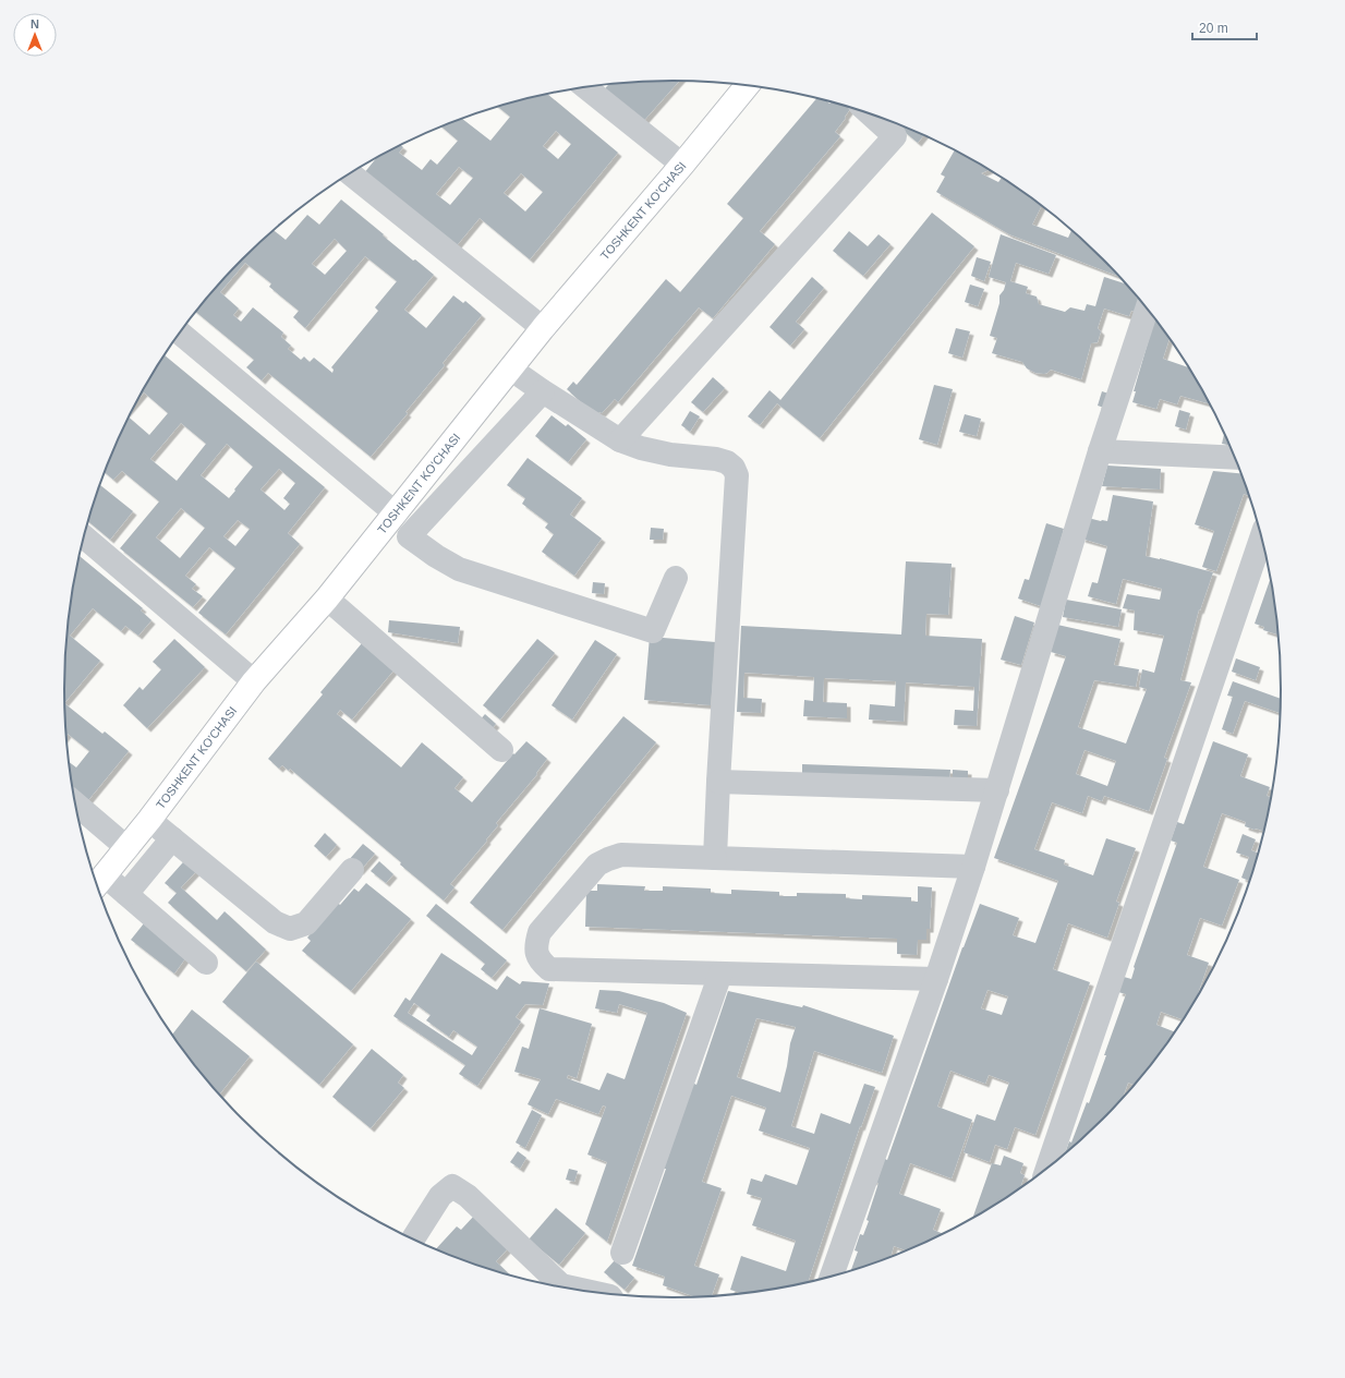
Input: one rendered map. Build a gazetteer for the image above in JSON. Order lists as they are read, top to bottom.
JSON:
{
  "streets": {
    "main road": ["TOSHKENT KO'CHASI"]
  },
  "scale_bar": "20 m",
  "north": "top"
}
